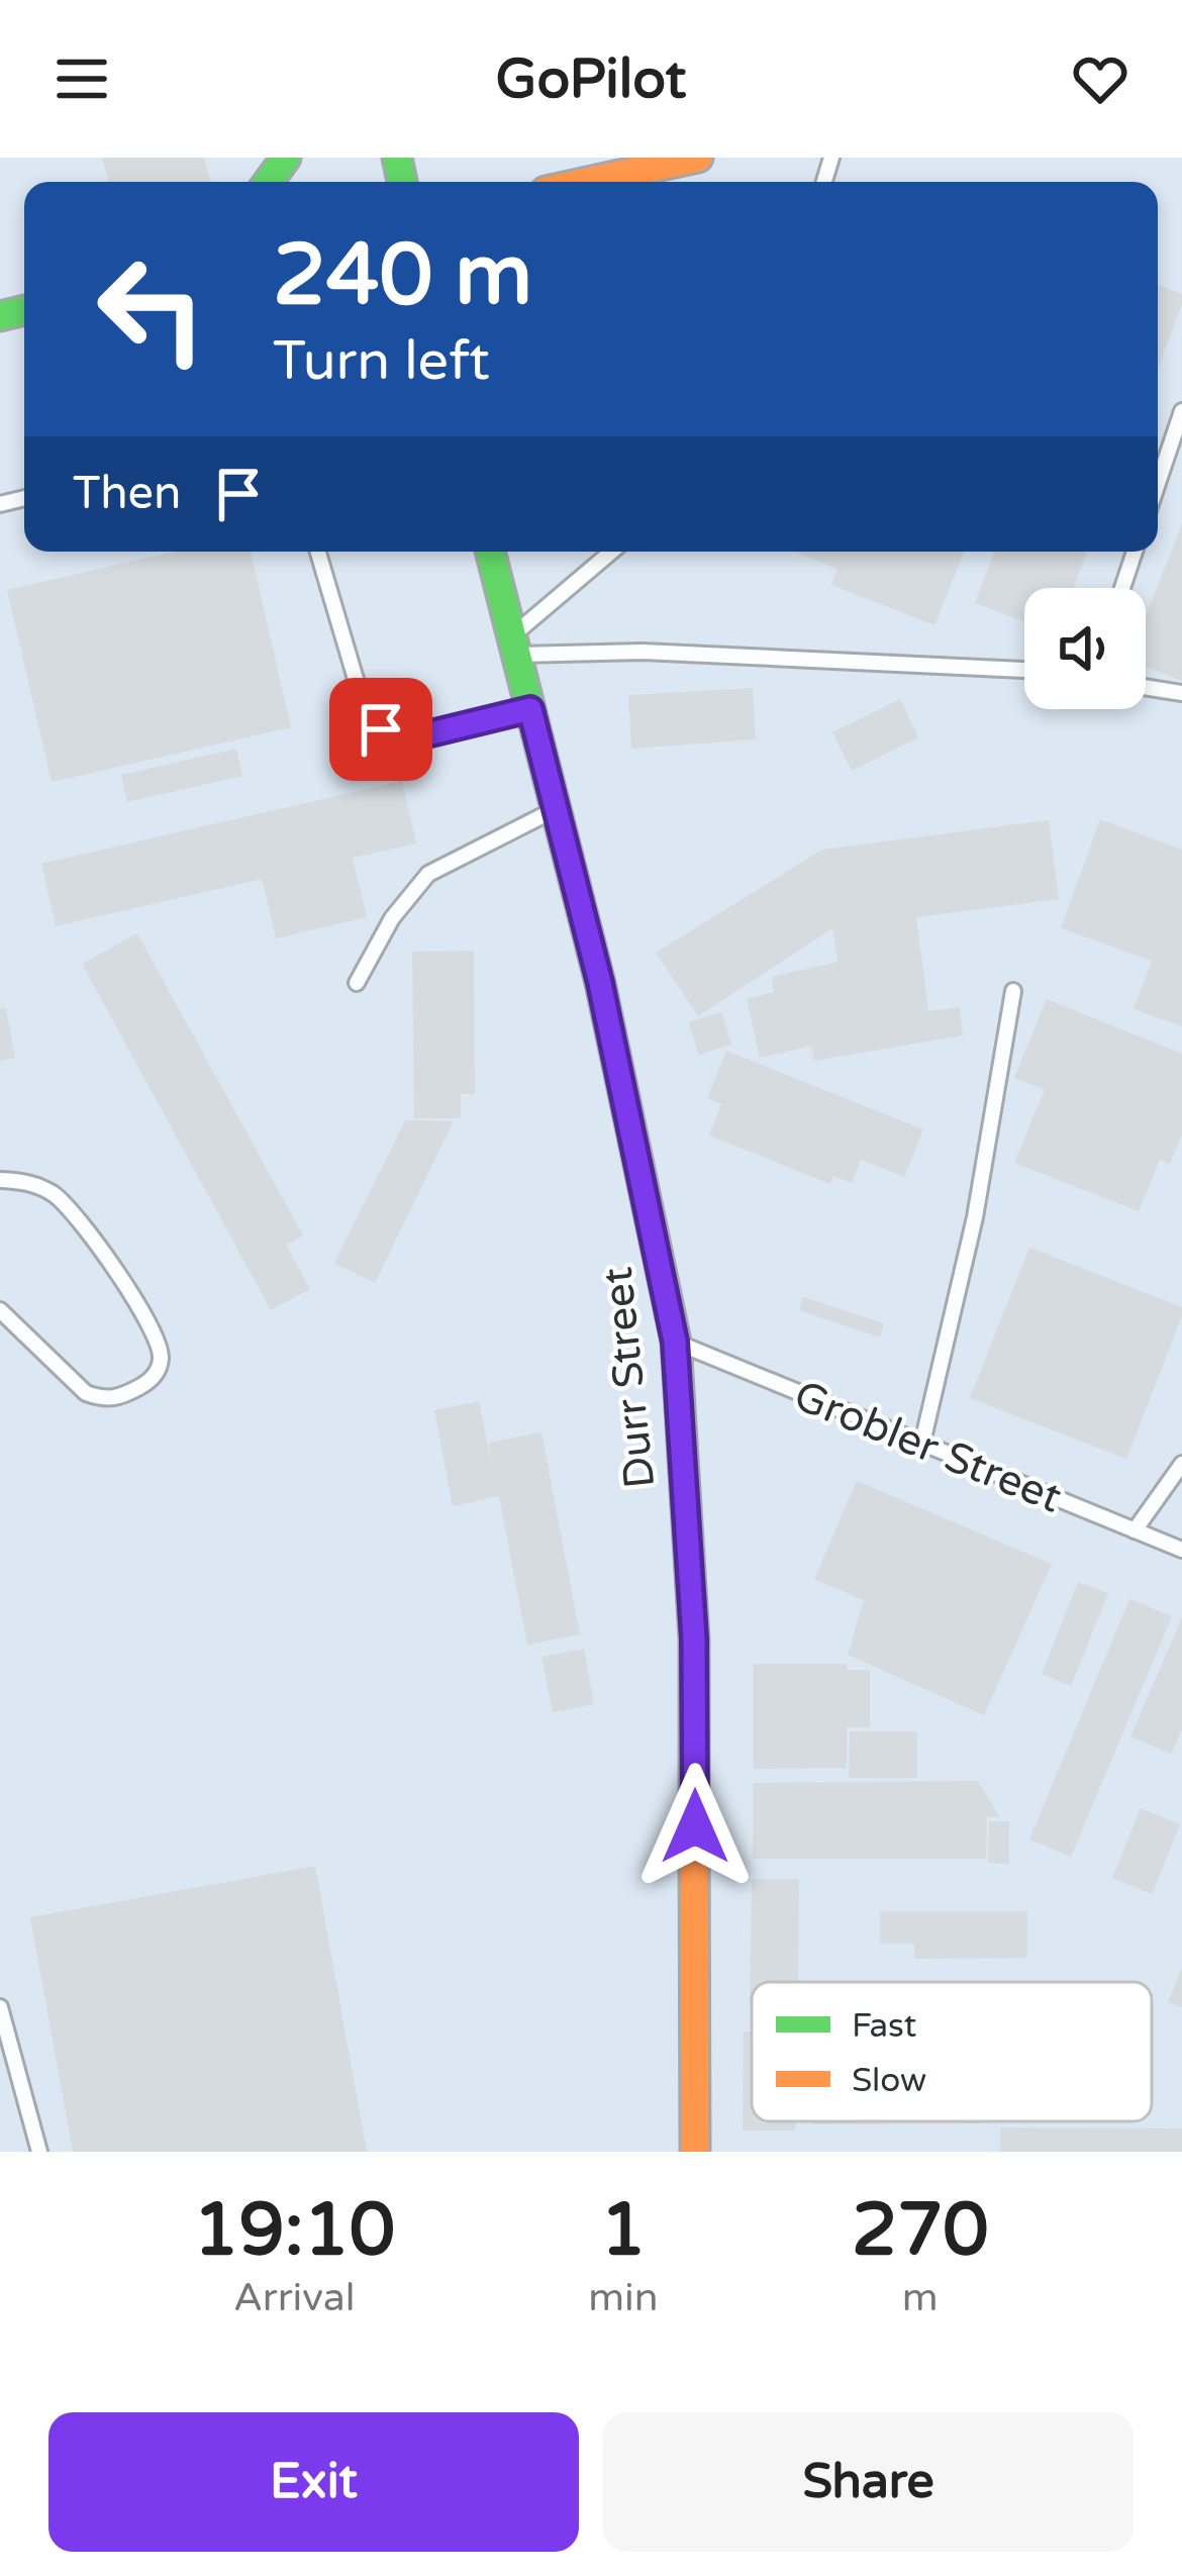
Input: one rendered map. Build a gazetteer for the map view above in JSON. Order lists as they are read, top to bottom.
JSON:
{
  "streets": {
    "street": ["Durr Street"],
    "lane": ["Grobler Street"]
  },
  "crossings": [
    ["Durr Street", "Grobler Street"]
  ],
  "legend": ["Fast", "Slow"],
  "page": {
    "header": "GoPilot",
    "turn": ["240 m", "Turn left"],
    "then": "Then",
    "eta": [
      "19:10",
      "Arrival",
      "1",
      "min",
      "270",
      "m"
    ],
    "buttons": ["Exit", "Share"]
  }
}
